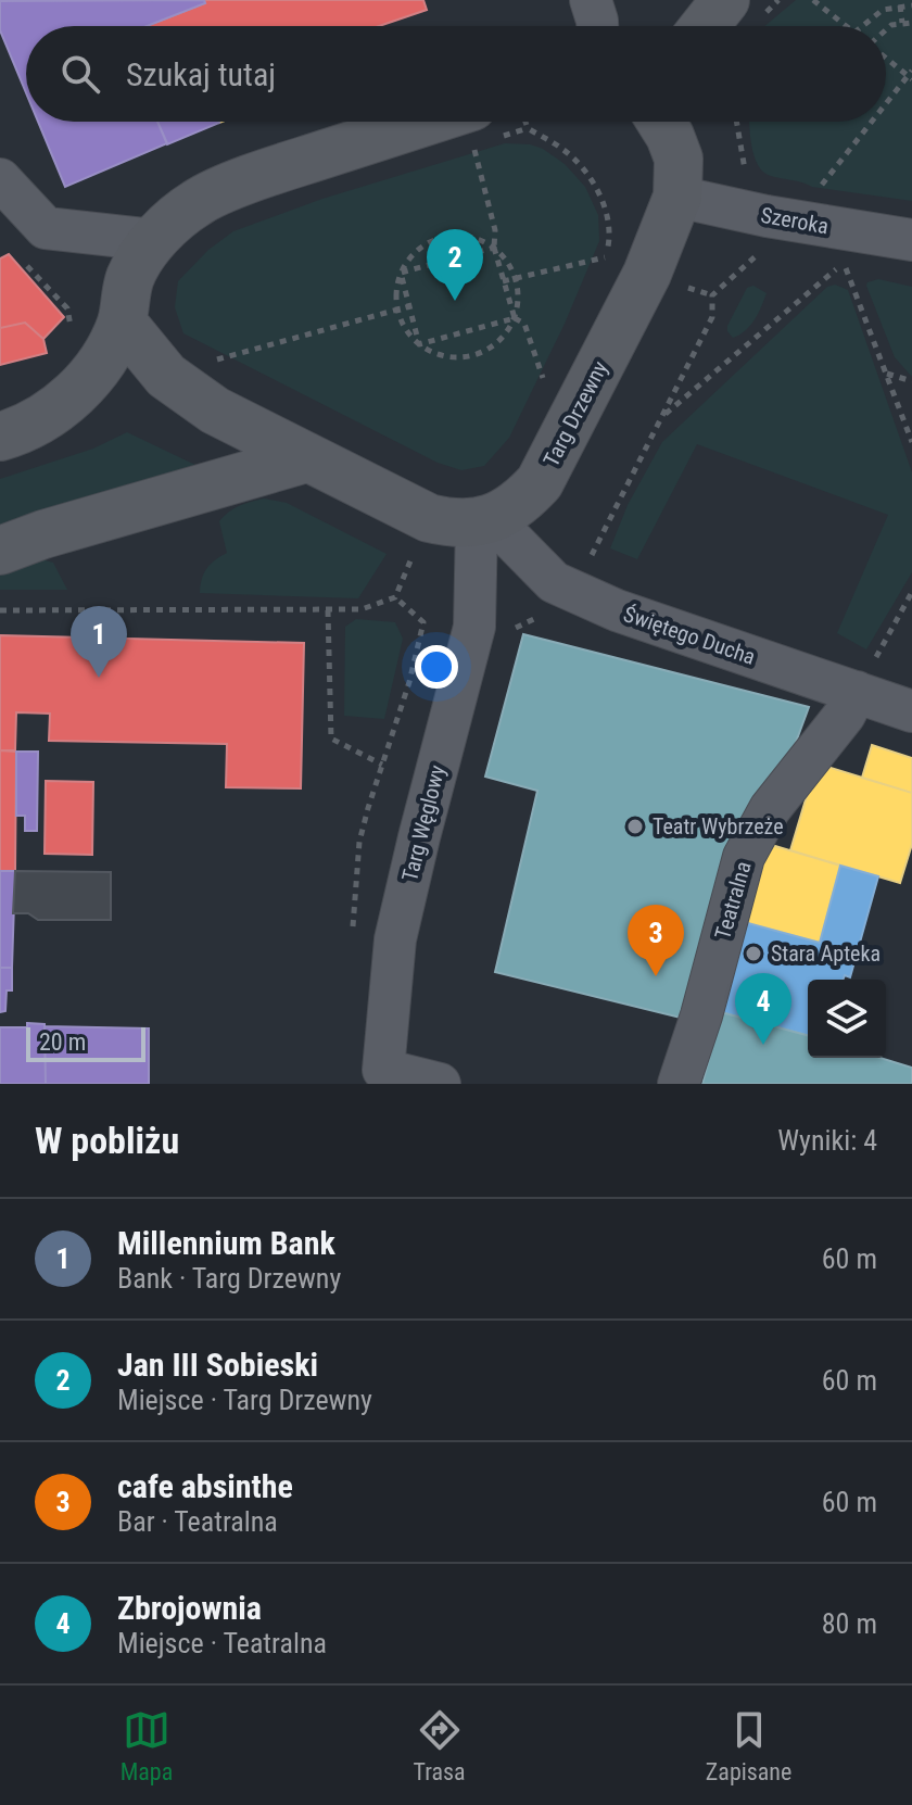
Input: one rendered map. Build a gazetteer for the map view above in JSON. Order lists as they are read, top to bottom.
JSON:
{
  "streets": {
    "street": [
      "Szeroka",
      "Targ Drzewny",
      "Świętego Ducha",
      "Targ Węglowy",
      "Teatralna"
    ]
  },
  "crossings": [
    ["Szeroka", "Targ Drzewny"],
    ["Targ Drzewny", "Świętego Ducha"],
    ["Targ Drzewny", "Targ Węglowy"],
    ["Świętego Ducha", "Targ Węglowy"],
    ["Świętego Ducha", "Teatralna"]
  ],
  "places": ["Teatr Wybrzeże", "Stara Apteka"],
  "scale_bar": "20 m",
  "page": {
    "search": "Szukaj tutaj",
    "pins": [
      "2",
      "1",
      "3",
      "4"
    ],
    "scale": "20 m",
    "heading": ["W pobliżu", "Wyniki: 4"],
    "list": [
      {
        "mark": "1",
        "name": "Millennium Bank",
        "note": "Bank · Targ Drzewny",
        "value": "60 m"
      },
      {
        "mark": "2",
        "name": "Jan III Sobieski",
        "note": "Miejsce · Targ Drzewny",
        "value": "60 m"
      },
      {
        "mark": "3",
        "name": "cafe absinthe",
        "note": "Bar · Teatralna",
        "value": "60 m"
      },
      {
        "mark": "4",
        "name": "Zbrojownia",
        "note": "Miejsce · Teatralna",
        "value": "80 m"
      }
    ],
    "nav": ["Mapa", "Trasa", "Zapisane"]
  }
}
